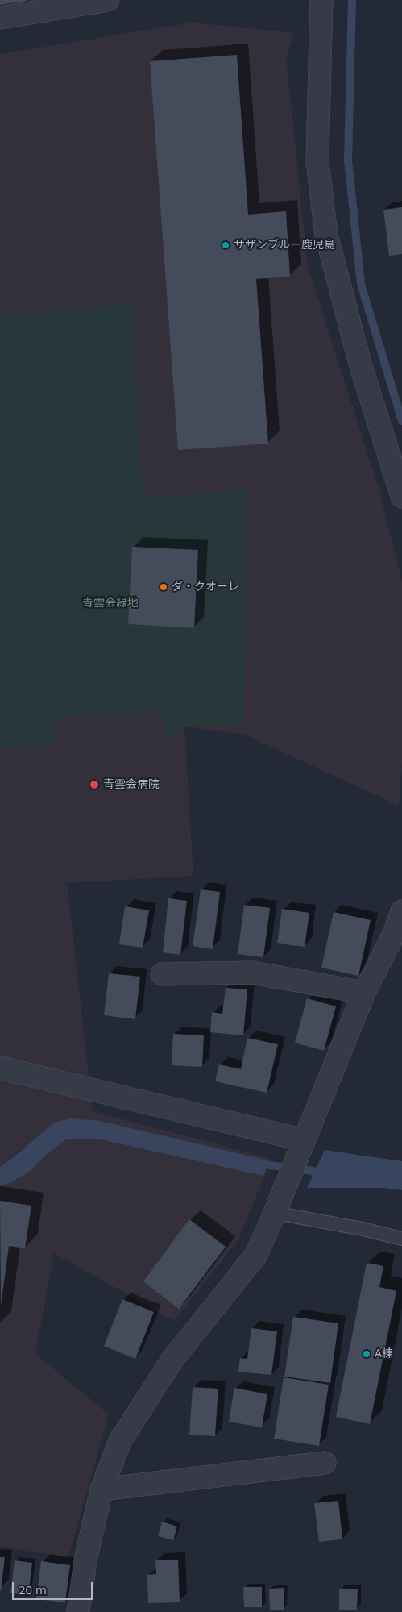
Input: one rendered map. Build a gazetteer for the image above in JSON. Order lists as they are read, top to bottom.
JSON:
{
  "parks": ["青雲会緑地"],
  "places": [
    "サザンブルー鹿児島",
    "ダ・クオーレ",
    "青雲会病院",
    "A棟"
  ],
  "scale_bar": "20 m"
}
